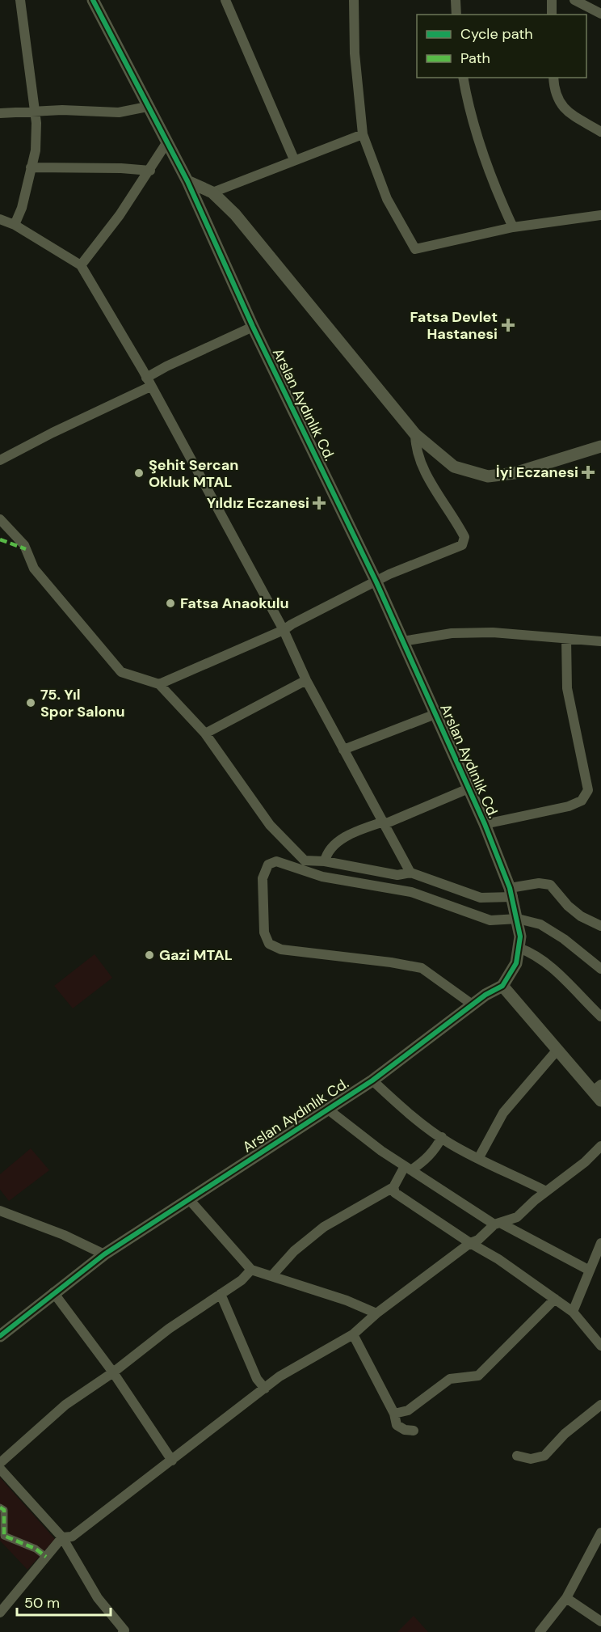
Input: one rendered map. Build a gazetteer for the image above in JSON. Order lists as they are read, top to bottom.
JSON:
{
  "streets": {
    "street": ["Arslan Aydınlık Cd."]
  },
  "places": {
    "health": ["Fatsa Devlet Hastanesi", "İyi Eczanesi", "Yıldız Eczanesi"],
    "other": [
      "Şehit Sercan Okluk MTAL",
      "Fatsa Anaokulu",
      "75. Yıl Spor Salonu",
      "Gazi MTAL"
    ]
  },
  "legend": ["Cycle path", "Path"],
  "scale_bar": "50 m"
}
